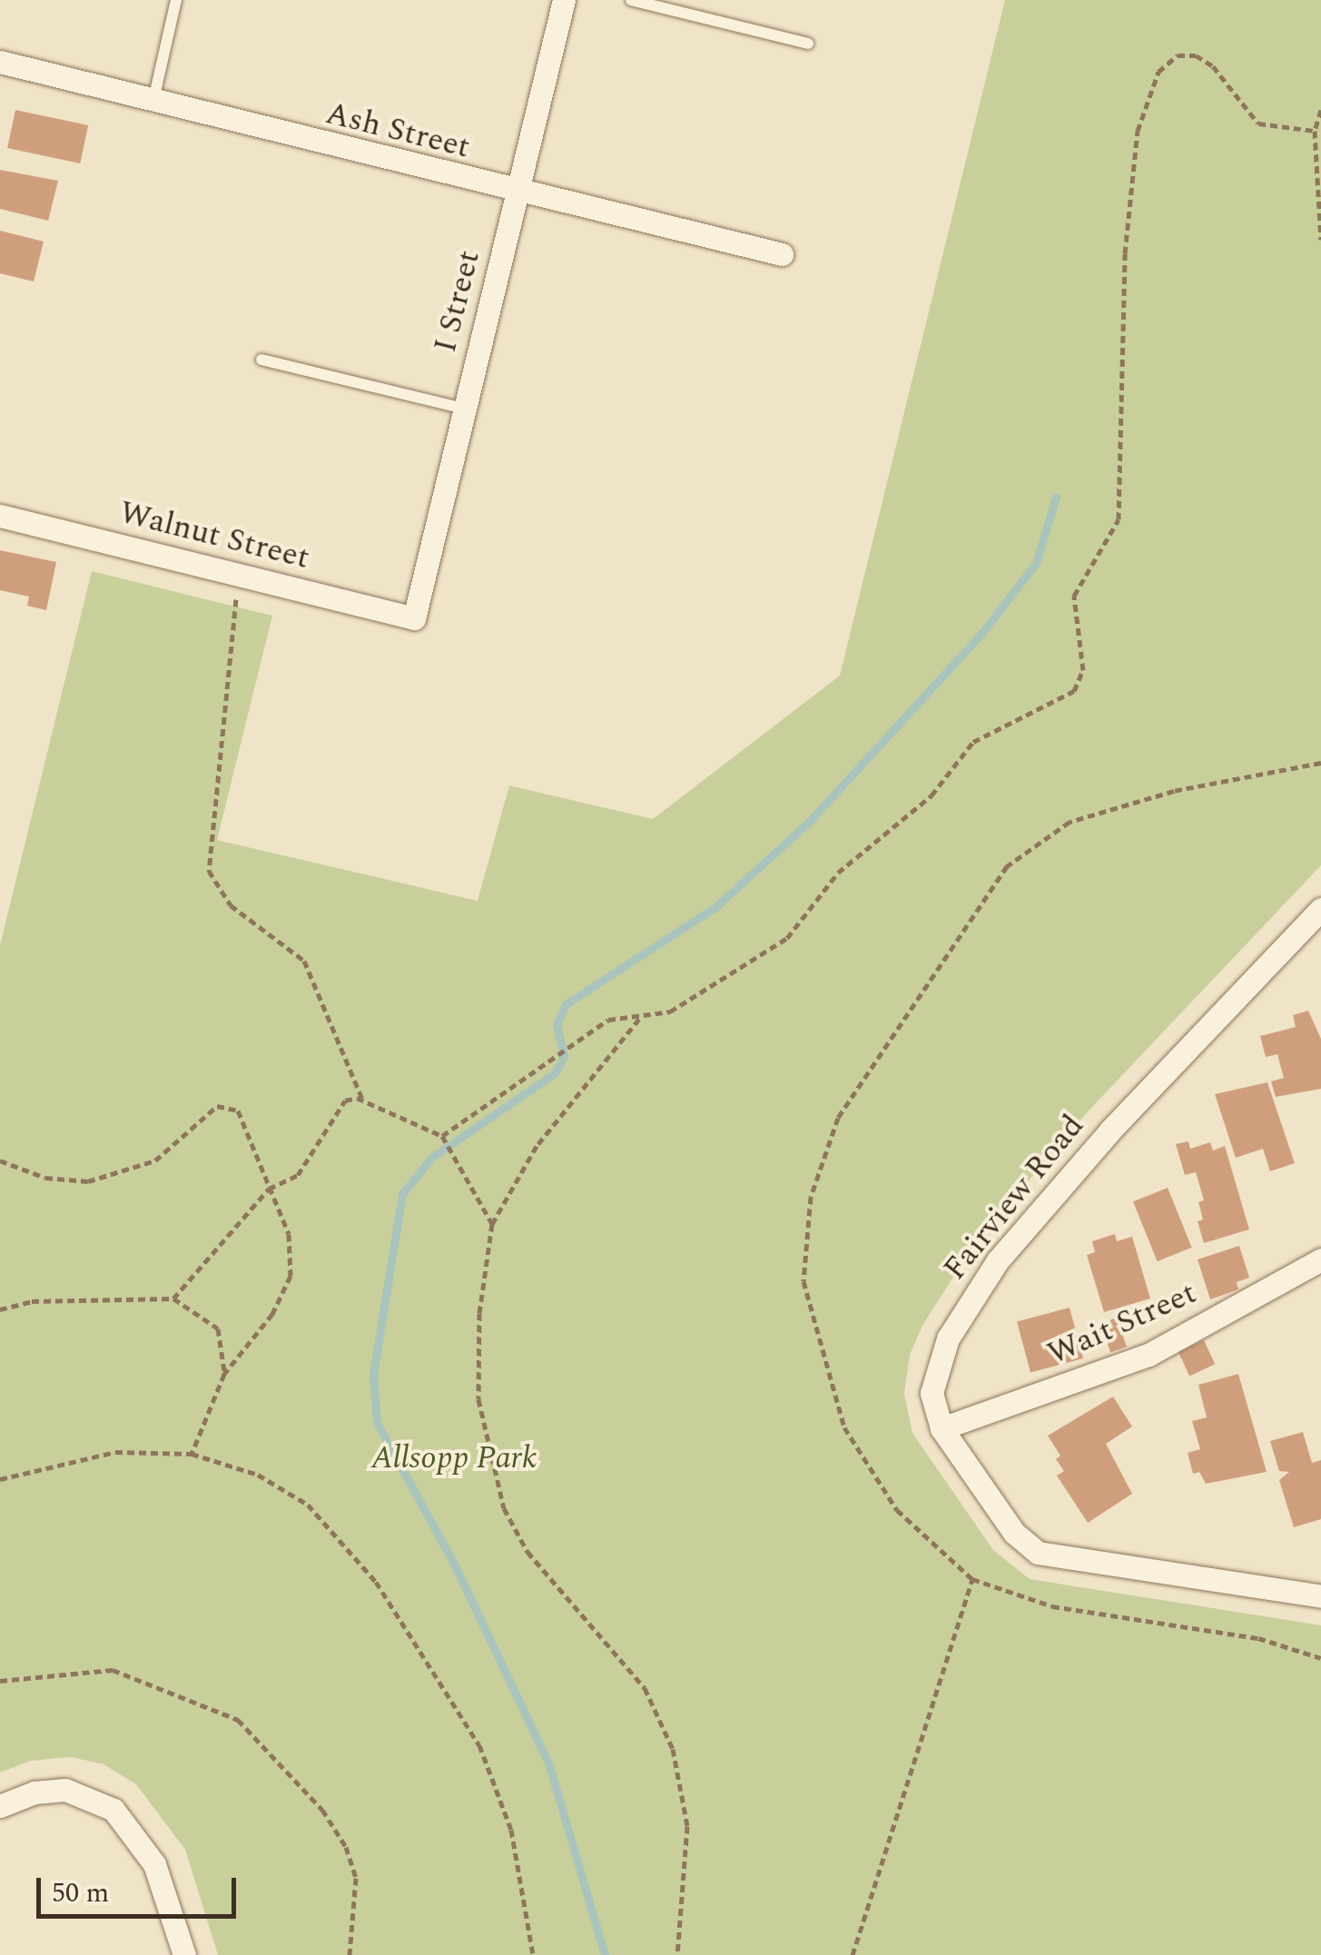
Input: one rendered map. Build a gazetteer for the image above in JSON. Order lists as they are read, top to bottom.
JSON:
{
  "streets": {
    "street": [
      "Ash Street",
      "I Street",
      "Walnut Street",
      "Fairview Road",
      "Wait Street"
    ]
  },
  "crossings": [
    ["Ash Street", "I Street"],
    ["I Street", "Walnut Street"],
    ["Fairview Road", "Wait Street"]
  ],
  "parks": ["Allsopp Park"],
  "scale_bar": "50 m"
}
